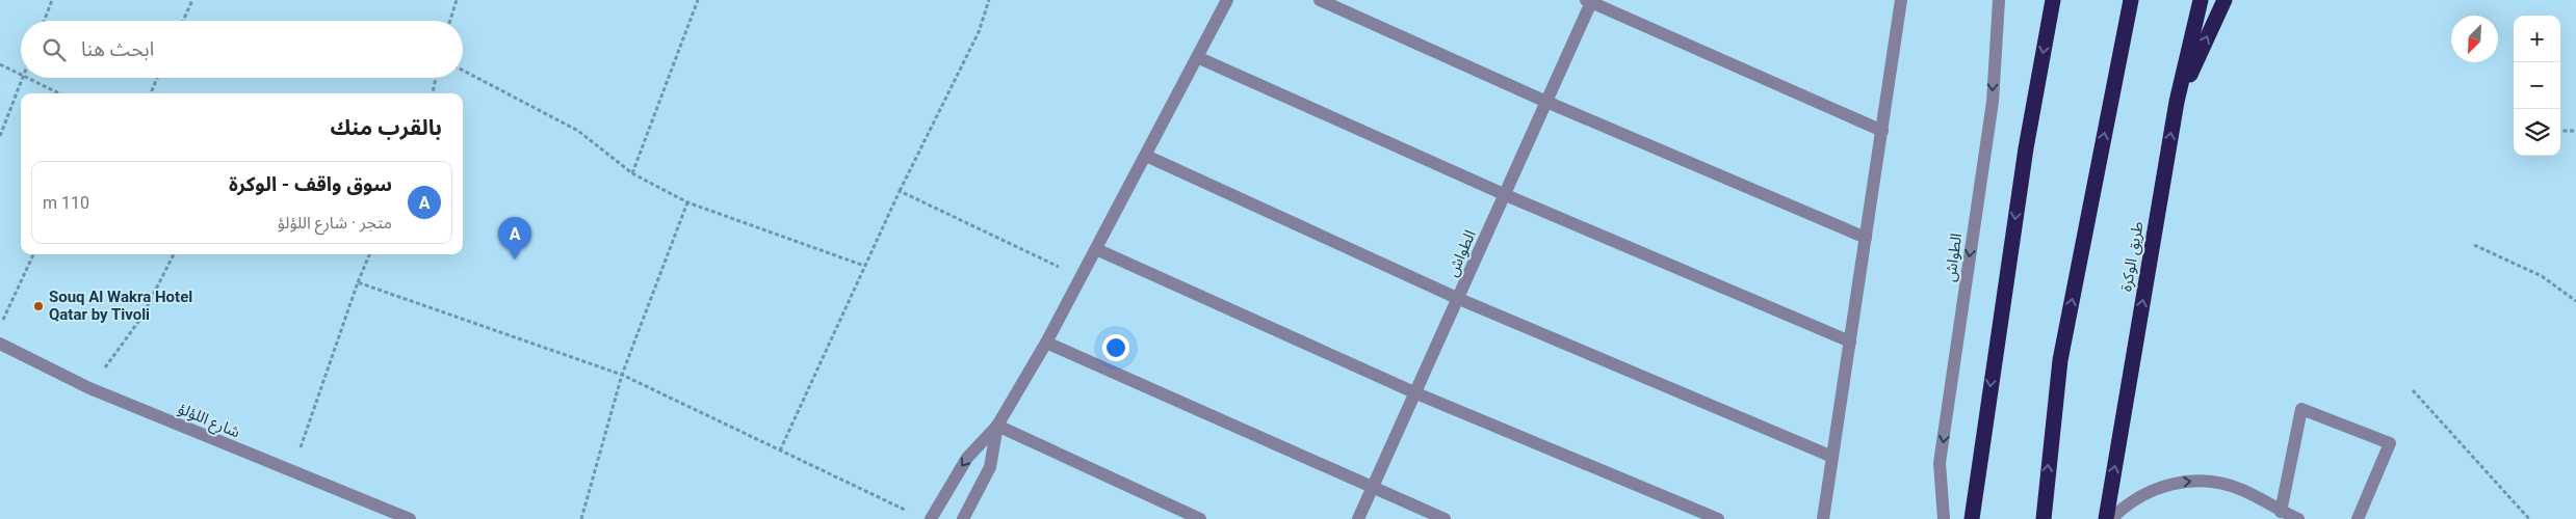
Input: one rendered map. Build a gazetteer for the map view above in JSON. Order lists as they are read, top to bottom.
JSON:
{
  "streets": {
    "highway": ["طريق الوكرة"],
    "street": ["الطواش", "شارع اللؤلؤ"]
  },
  "places": ["Souq Al Wakra Hotel Qatar by Tivoli"],
  "north": "bottom left",
  "page": {
    "map_buttons": ["+", "−"],
    "search": "ابحث هنا",
    "heading": "بالقرب منك",
    "list": [
      {
        "mark": "A",
        "name": "سوق واقف - الوكرة",
        "note": "متجر · شارع اللؤلؤ",
        "value": "110 m"
      }
    ],
    "pins": "A"
  }
}
